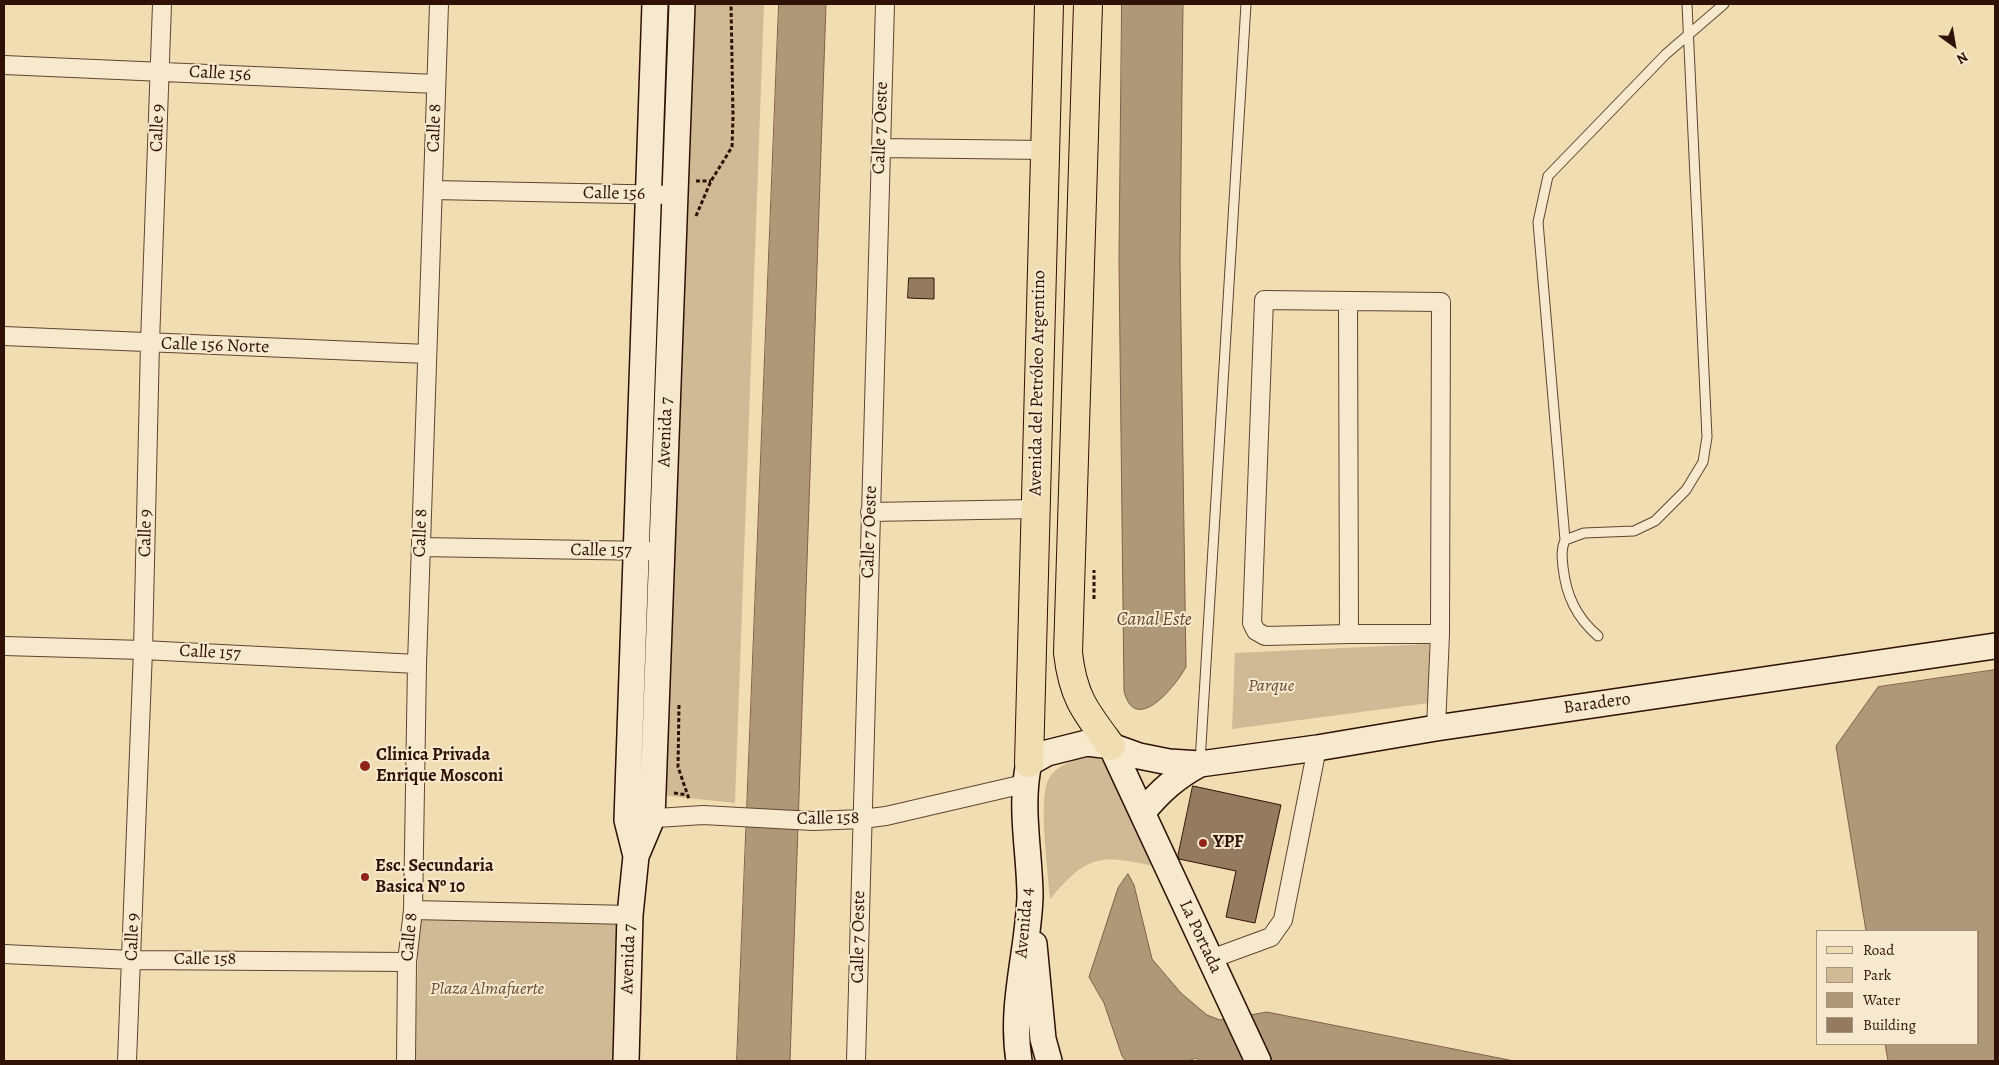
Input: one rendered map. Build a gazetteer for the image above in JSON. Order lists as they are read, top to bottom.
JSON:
{
  "streets": {
    "main road": [
      "Avenida del Petróleo Argentino",
      "Avenida 7",
      "Baradero",
      "Avenida 4",
      "La Portada"
    ],
    "street": [
      "Calle 156",
      "Calle 9",
      "Calle 8",
      "Calle 7 Oeste",
      "Calle 156 Norte",
      "Calle 157",
      "Calle 158"
    ]
  },
  "crossings": [
    ["Calle 156", "Calle 9"],
    ["Calle 156", "Calle 8"],
    ["Calle 156", "Avenida 7"],
    ["Calle 9", "Calle 156 Norte"],
    ["Calle 9", "Calle 157"],
    ["Calle 9", "Calle 158"],
    ["Calle 8", "Calle 156 Norte"],
    ["Calle 8", "Calle 157"],
    ["Calle 8", "Calle 158"],
    ["Calle 7 Oeste", "Calle 158"],
    ["Avenida del Petróleo Argentino", "Baradero"],
    ["Avenida del Petróleo Argentino", "Calle 158"],
    ["Avenida del Petróleo Argentino", "Avenida 4"],
    ["Avenida del Petróleo Argentino", "La Portada"],
    ["Avenida 7", "Calle 157"],
    ["Avenida 7", "Calle 158"],
    ["Baradero", "Calle 158"],
    ["Baradero", "Avenida 4"],
    ["Baradero", "La Portada"],
    ["Calle 158", "Avenida 4"]
  ],
  "water": ["Canal Este"],
  "parks": ["Parque", "Plaza Almafuerte"],
  "places": ["Clinica Privada Enrique Mosconi", "YPF", "Esc. Secundaria Basica Nº 10"],
  "legend": [
    "Road",
    "Park",
    "Water",
    "Building"
  ],
  "north": "bottom right"
}
